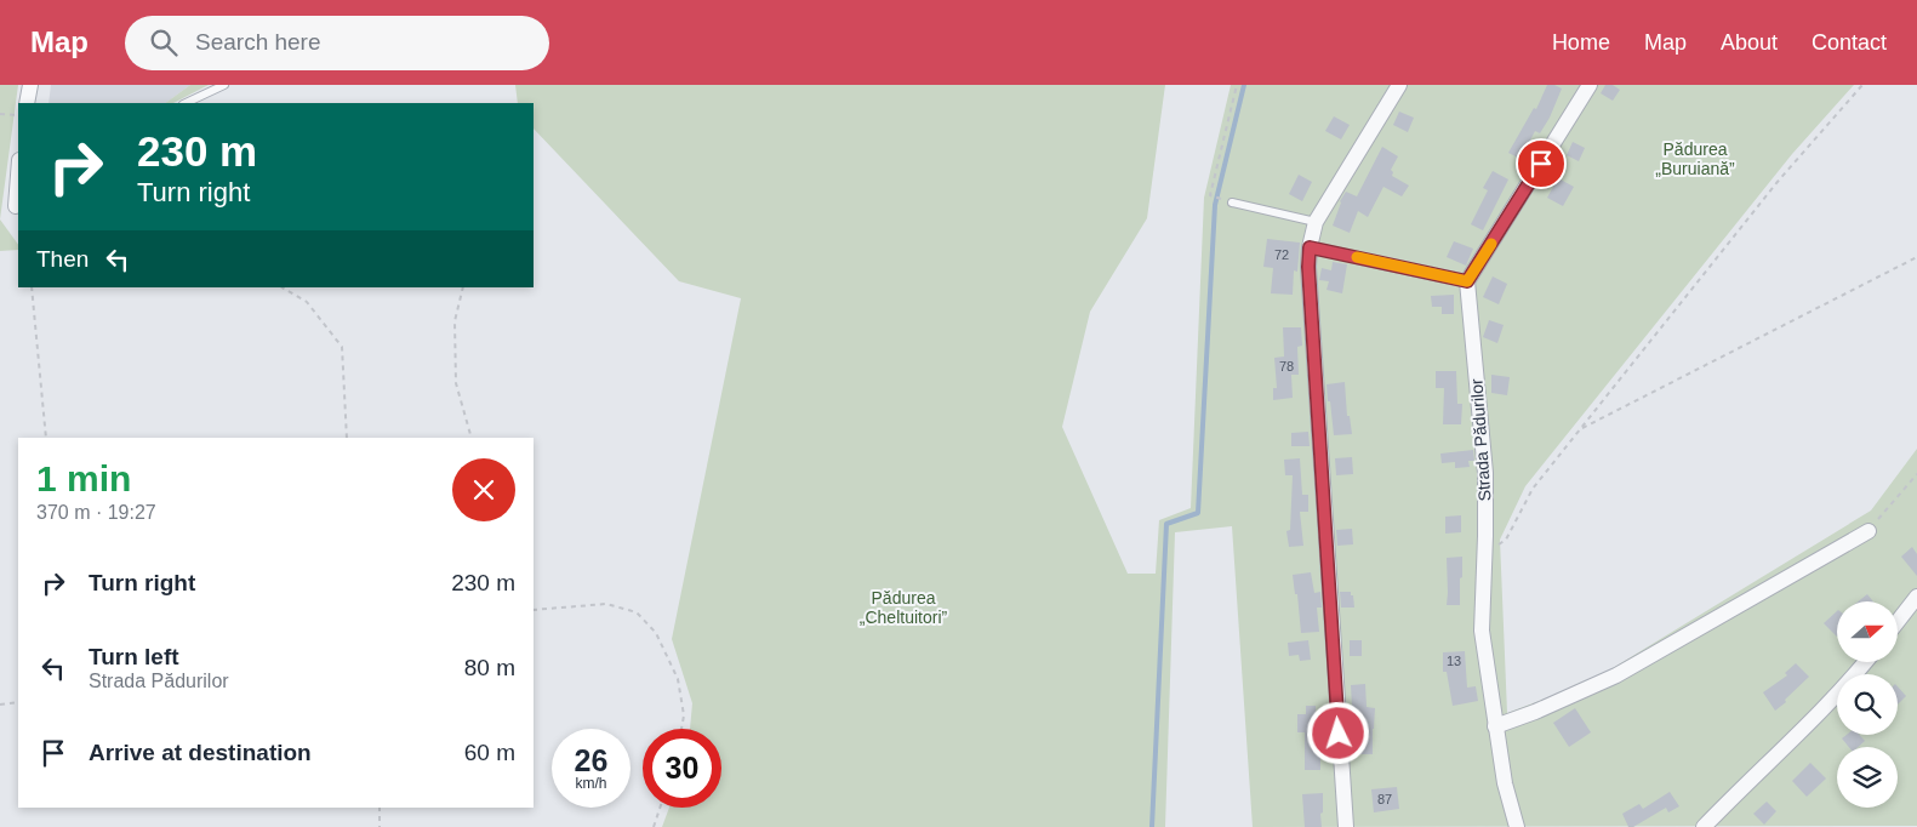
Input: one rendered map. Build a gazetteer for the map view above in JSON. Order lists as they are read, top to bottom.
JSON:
{
  "streets": {
    "street": ["Strada Pădurilor"]
  },
  "parks": ["Pădurea „Buruiană”", "Pădurea „Cheltuitori”"],
  "house_numbers": [
    "72",
    "78",
    "13",
    "87"
  ],
  "north": "right",
  "page": {
    "header": "Map",
    "search": "Search here",
    "nav": [
      "Home",
      "Map",
      "About",
      "Contact"
    ],
    "turn": ["230 m", "Turn right"],
    "then": "Then",
    "heading": ["1 min", "370 m · 19:27"],
    "list": [
      {
        "name": "Turn right",
        "value": "230 m"
      },
      {
        "name": "Turn left",
        "note": "Strada Pădurilor",
        "value": "80 m"
      },
      {
        "name": "Arrive at destination",
        "value": "60 m"
      }
    ],
    "speed": "26 km/h",
    "limit": "30"
  }
}
